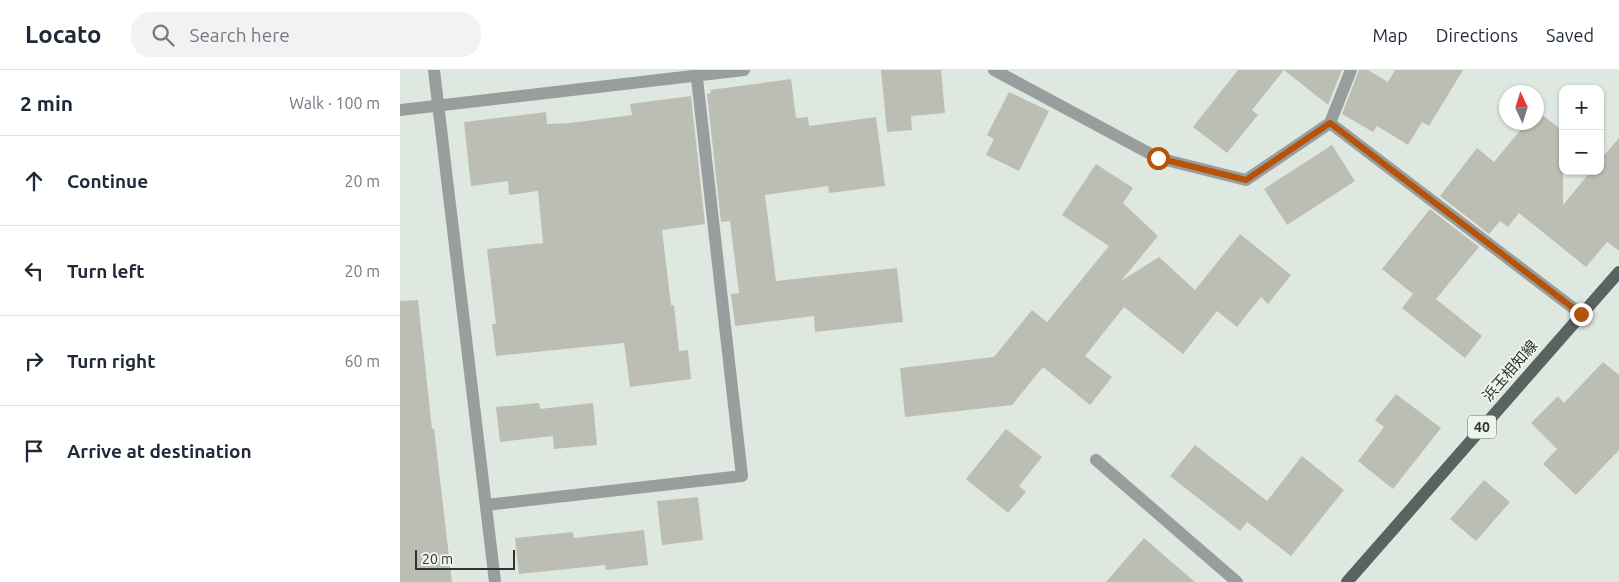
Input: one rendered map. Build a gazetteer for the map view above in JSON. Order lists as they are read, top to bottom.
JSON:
{
  "streets": {
    "main road": ["浜玉相知線", "40"]
  },
  "scale_bar": "20 m",
  "north": "top",
  "page": {
    "header": "Locato",
    "search": "Search here",
    "nav": ["Map", "Directions", "Saved"],
    "heading": ["2 min", "Walk · 100 m"],
    "map_buttons": ["+", "−"],
    "list": [
      ["Continue", "20 m"],
      ["Turn left", "20 m"],
      ["Turn right", "60 m"],
      "Arrive at destination"
    ],
    "scale": "20 m"
  }
}
